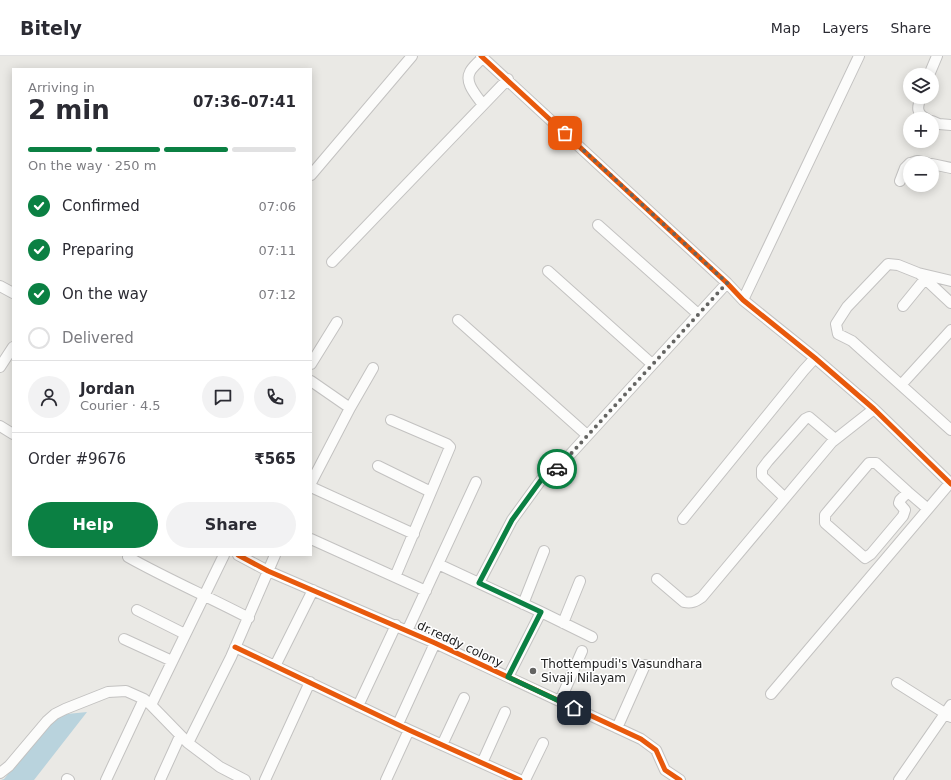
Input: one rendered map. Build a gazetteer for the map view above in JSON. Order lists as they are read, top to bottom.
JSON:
{
  "streets": {
    "street": ["dr.reddy colony"]
  },
  "places": ["Thottempudi's Vasundhara Sivaji Nilayam"],
  "page": {
    "header": "Bitely",
    "nav": ["Map", "Layers", "Share"],
    "map_buttons": ["+", "−"],
    "heading": ["2 min", "Arriving in", "07:36–07:41"],
    "panel": [
      "Jordan",
      "Courier · 4.5",
      "Order #9676",
      "₹565"
    ],
    "bar": "On the way · 250 m",
    "list": [
      ["Confirmed", "07:06"],
      ["Preparing", "07:11"],
      ["On the way", "07:12"],
      "Delivered"
    ],
    "buttons": ["Help", "Share"]
  }
}
